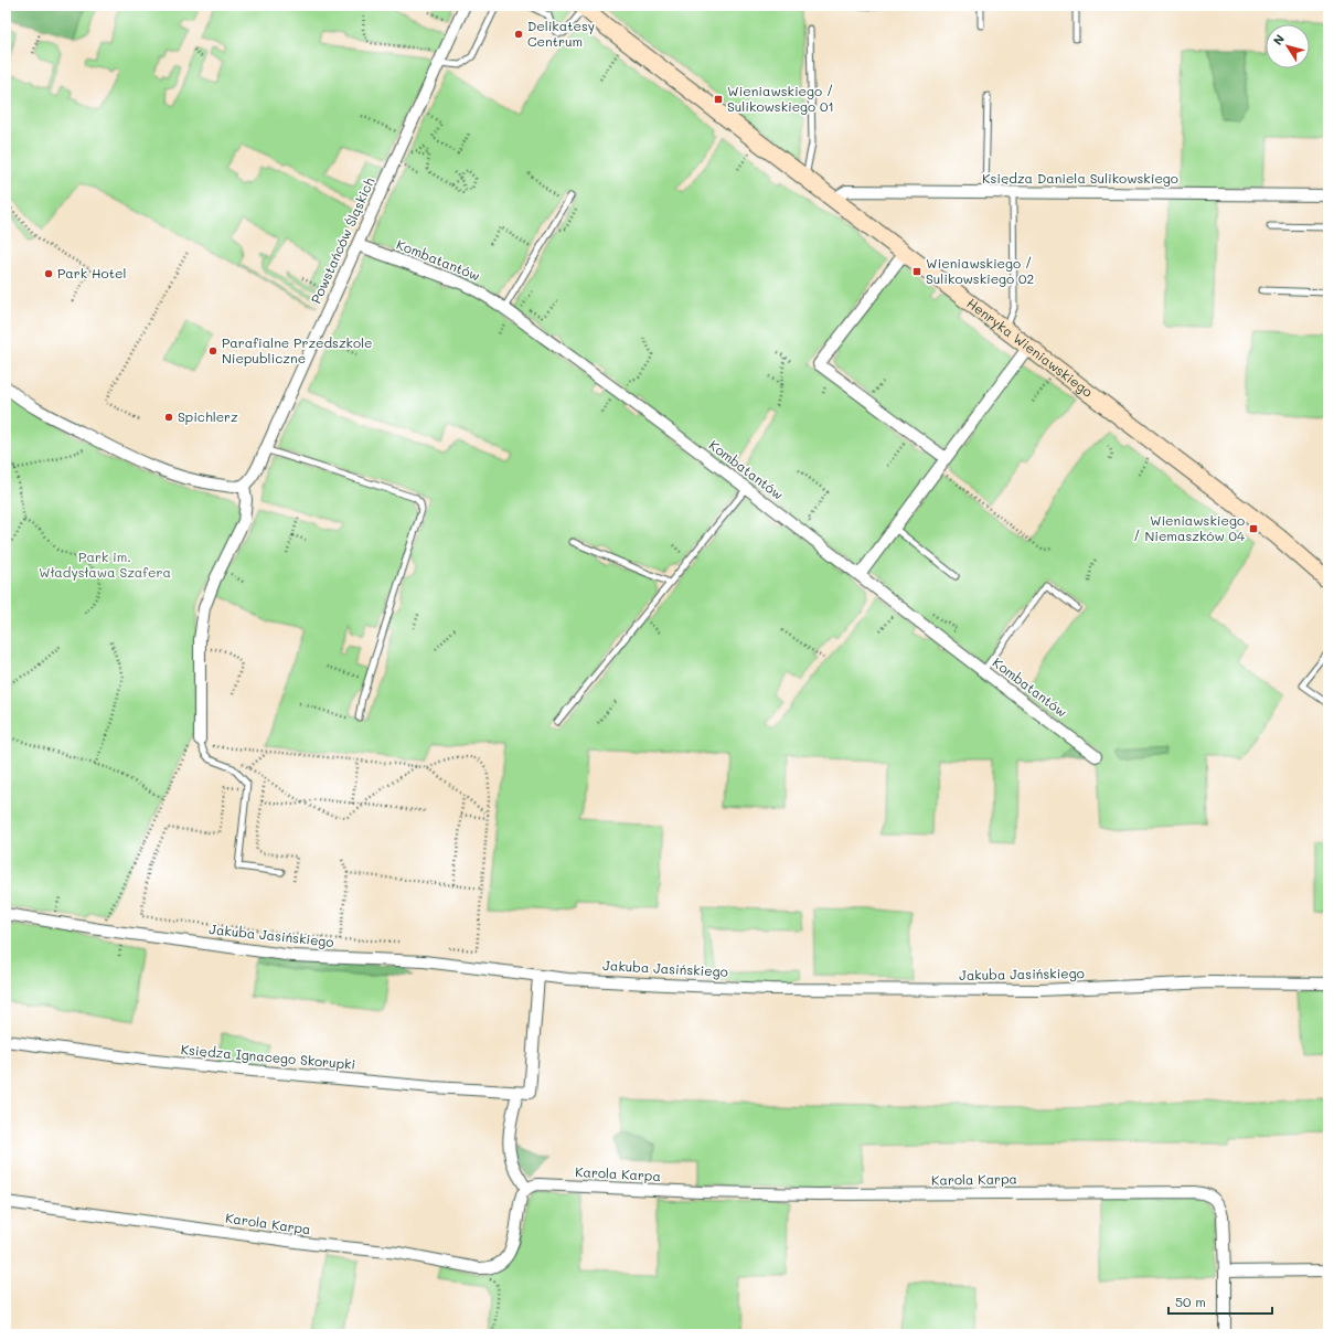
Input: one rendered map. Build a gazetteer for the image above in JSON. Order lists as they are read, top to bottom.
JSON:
{
  "streets": {
    "street": [
      "Księdza Daniela Sulikowskiego",
      "Powstańców Śląskich",
      "Kombatantów",
      "Henryka Wieniawskiego",
      "Jakuba Jasińskiego",
      "Księdza Ignacego Skorupki",
      "Karola Karpa"
    ]
  },
  "crossings": [
    ["Księdza Daniela Sulikowskiego", "Henryka Wieniawskiego"],
    ["Powstańców Śląskich", "Kombatantów"],
    ["Jakuba Jasińskiego", "Księdza Ignacego Skorupki"]
  ],
  "parks": ["Park im. Władysława Szafera"],
  "places": {
    "other": [
      "Delikatesy Centrum",
      "Park Hotel",
      "Parafialne Przedszkole Niepubliczne",
      "Spichlerz"
    ],
    "transit": ["Wieniawskiego / Sulikowskiego 01", "Wieniawskiego / Sulikowskiego 02", "Wieniawskiego / Niemaszków 04"]
  },
  "scale_bar": "50 m",
  "north": "top left"
}
